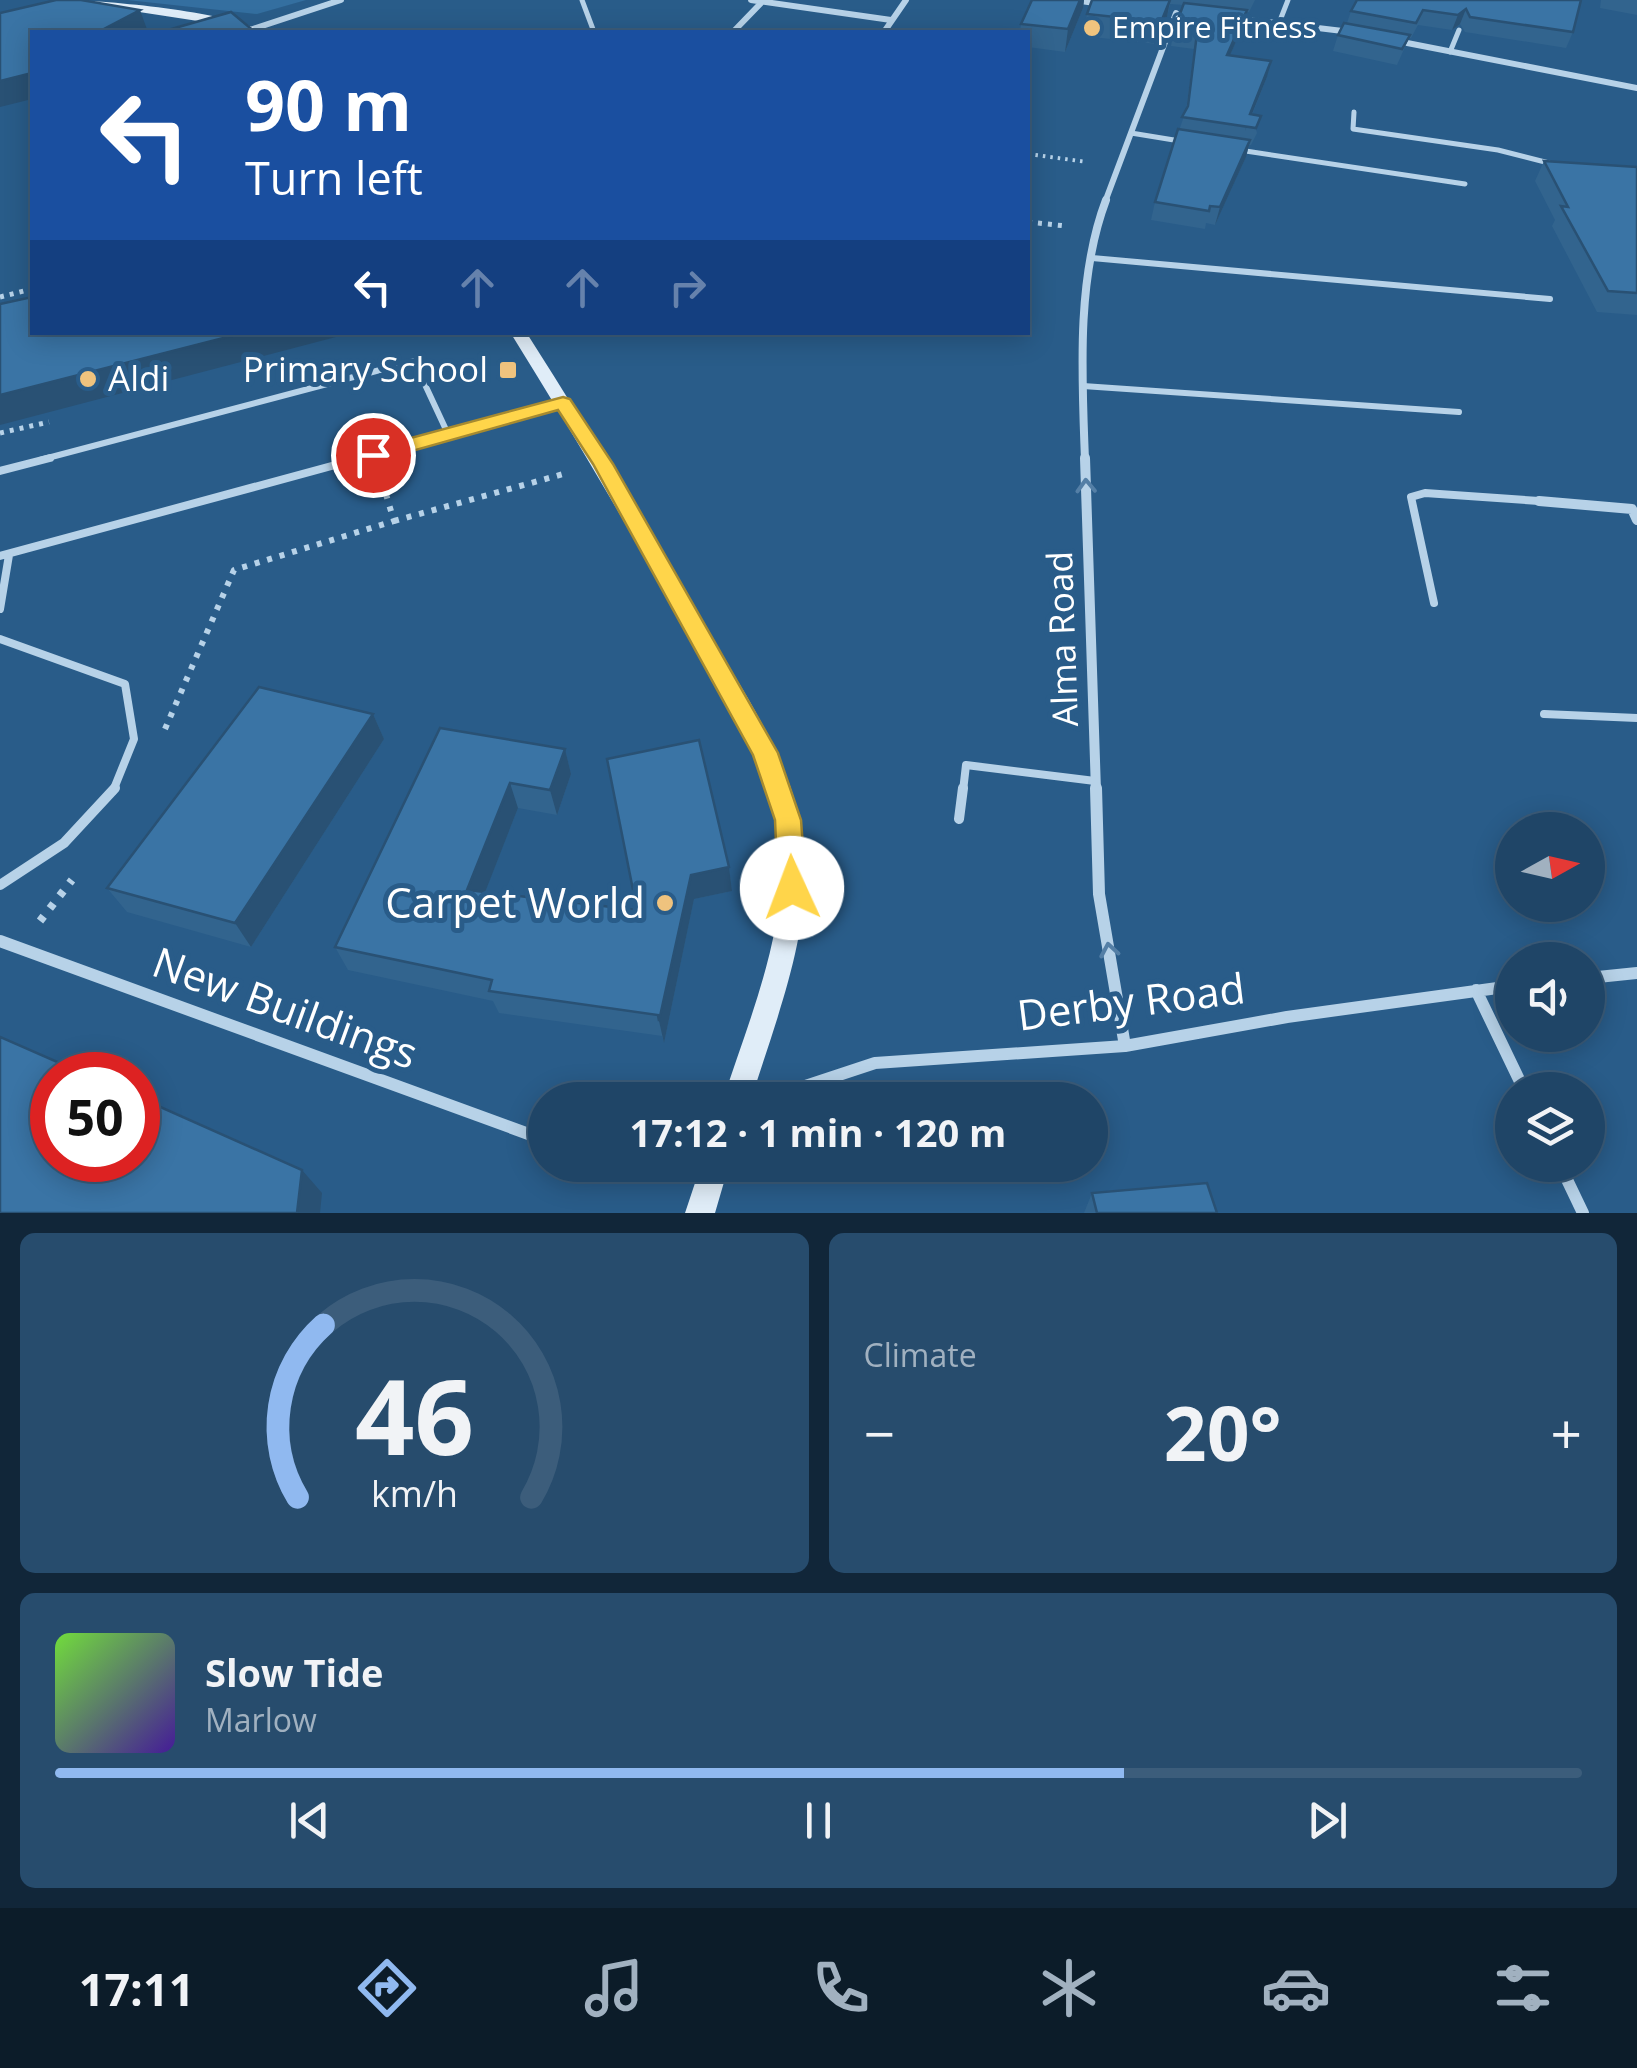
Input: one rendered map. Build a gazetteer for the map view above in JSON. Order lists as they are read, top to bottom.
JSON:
{
  "streets": {
    "street": ["Alma Road", "Derby Road", "New Buildings"]
  },
  "crossings": [
    ["Alma Road", "Derby Road"]
  ],
  "one_way": ["Alma Road"],
  "places": {
    "other": ["Empire Fitness", "Aldi", "Carpet World"],
    "transit": ["Primary School"]
  },
  "north": "right",
  "page": {
    "turn": ["90 m", "Turn left"],
    "limit": "50",
    "trip": "17:12 · 1 min · 120 m",
    "tile": "Climate",
    "heat": ["−", "20°", "+"],
    "song": ["Slow Tide", "Marlow"],
    "tabs": "17:11",
    "gauge": ["46", "km/h"]
  }
}
